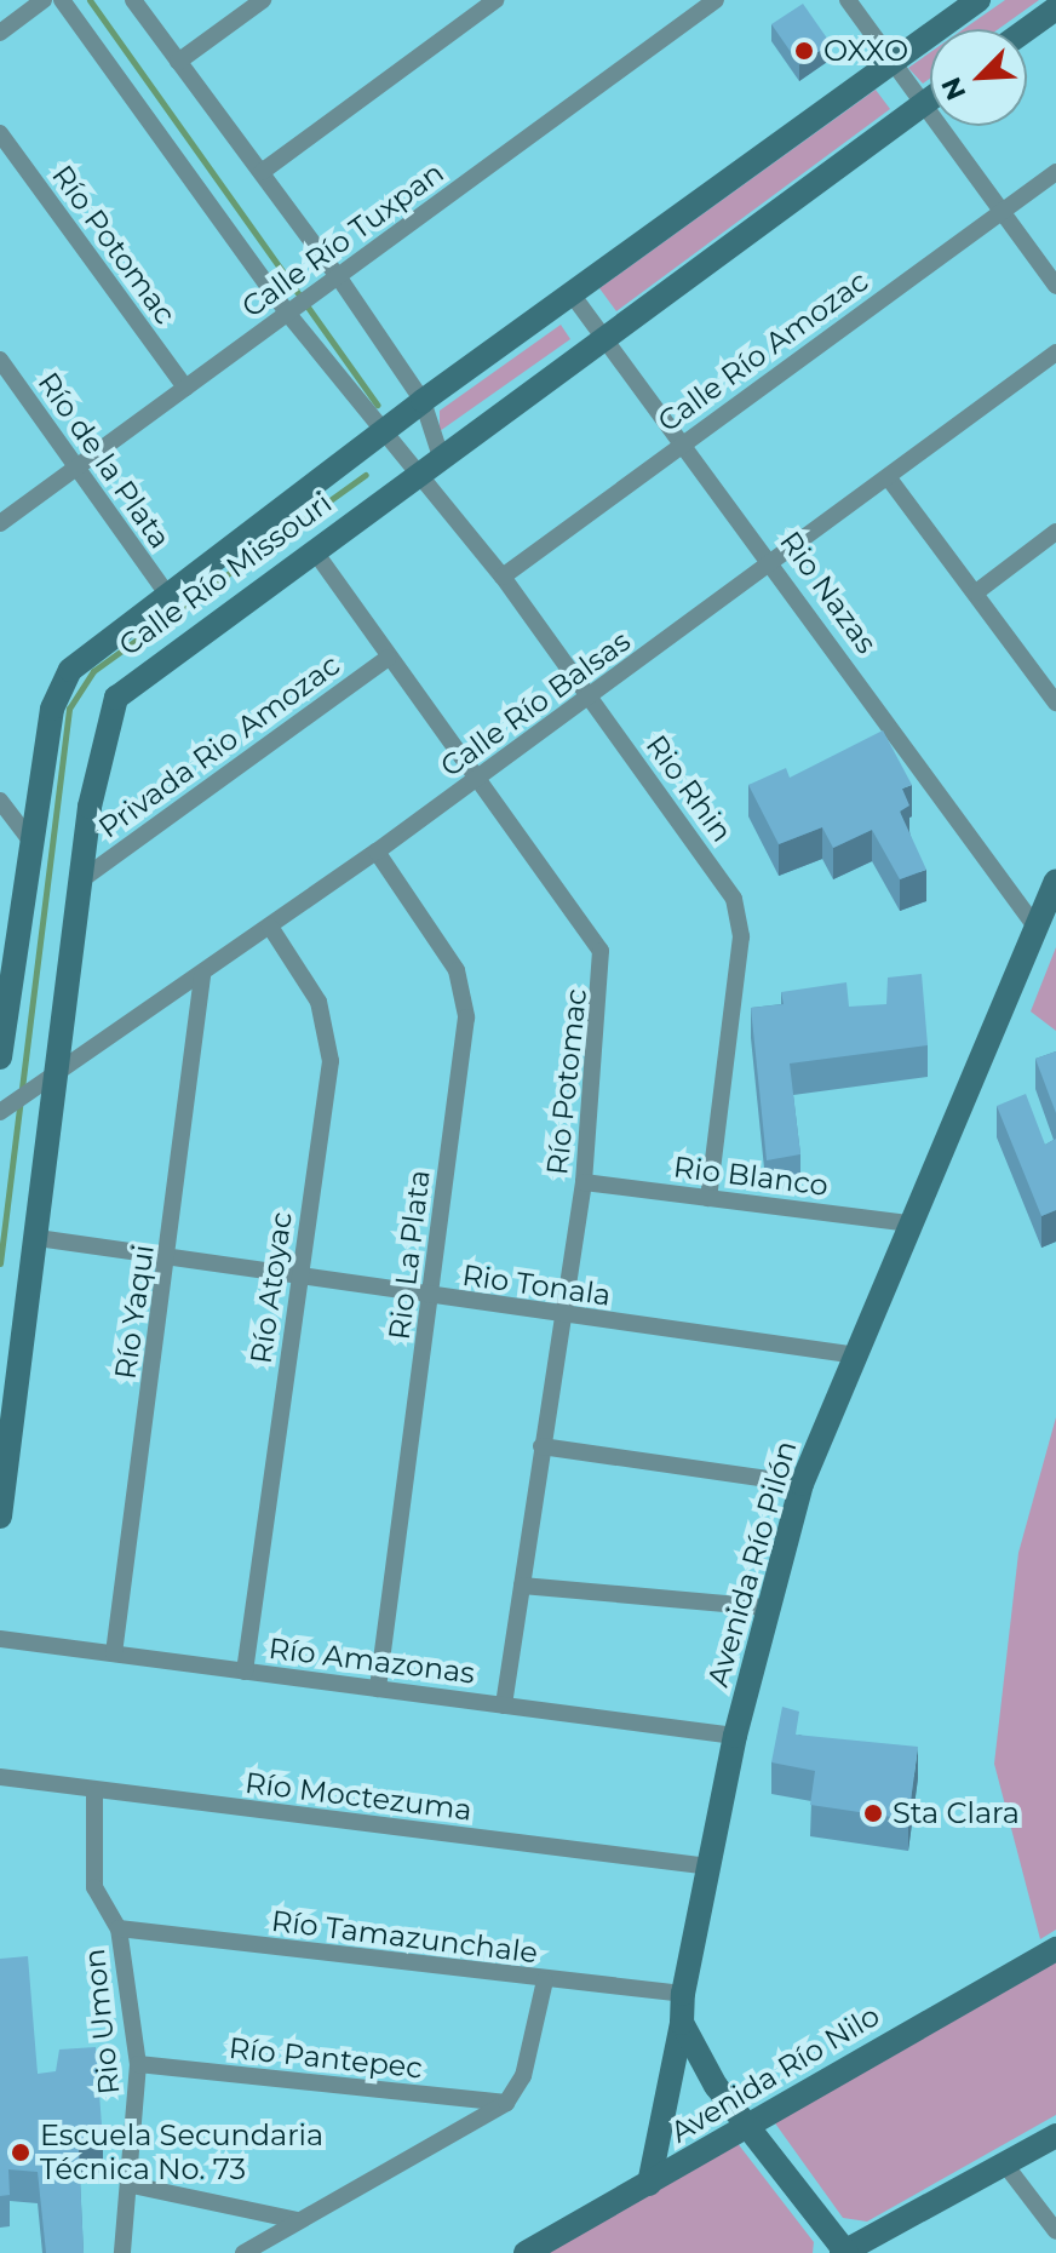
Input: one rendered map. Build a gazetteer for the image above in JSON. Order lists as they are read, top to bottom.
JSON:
{
  "streets": {
    "street": [
      "Calle Río Tuxpan",
      "Río Potomac",
      "Calle Río Amozac",
      "Río de la Plata",
      "Calle Río Missouri",
      "Rio Nazas",
      "Calle Río Balsas",
      "Privada Rio Amozac",
      "Rio Rhin",
      "Rio Blanco",
      "Rio La Plata",
      "Rio Tonala",
      "Río Atoyac",
      "Río Yaqui",
      "Avenida Río Pilón",
      "Río Amazonas",
      "Río Moctezuma",
      "Río Tamazunchale",
      "Rio Umon",
      "Río Pantepec",
      "Avenida Río Nilo"
    ]
  },
  "crossings": [
    ["Calle Río Tuxpan", "Río Potomac"],
    ["Calle Río Tuxpan", "Río de la Plata"],
    ["Calle Río Tuxpan", "Rio Rhin"],
    ["Río Potomac", "Calle Río Missouri"],
    ["Río Potomac", "Calle Río Balsas"],
    ["Río Potomac", "Privada Rio Amozac"],
    ["Río Potomac", "Rio Blanco"],
    ["Río Potomac", "Rio Tonala"],
    ["Río Potomac", "Río Amazonas"],
    ["Calle Río Amozac", "Rio Nazas"],
    ["Calle Río Amozac", "Rio Rhin"],
    ["Río de la Plata", "Calle Río Missouri"],
    ["Calle Río Missouri", "Rio Nazas"],
    ["Calle Río Missouri", "Calle Río Balsas"],
    ["Calle Río Missouri", "Privada Rio Amozac"],
    ["Calle Río Missouri", "Rio Rhin"],
    ["Calle Río Missouri", "Rio Tonala"],
    ["Rio Nazas", "Calle Río Balsas"],
    ["Rio Nazas", "Avenida Río Pilón"],
    ["Calle Río Balsas", "Rio Rhin"],
    ["Calle Río Balsas", "Rio La Plata"],
    ["Calle Río Balsas", "Río Atoyac"],
    ["Calle Río Balsas", "Río Yaqui"],
    ["Rio Rhin", "Rio Blanco"],
    ["Rio Blanco", "Avenida Río Pilón"],
    ["Rio La Plata", "Rio Tonala"],
    ["Rio La Plata", "Río Amazonas"],
    ["Rio Tonala", "Río Atoyac"],
    ["Rio Tonala", "Río Yaqui"],
    ["Rio Tonala", "Avenida Río Pilón"],
    ["Río Atoyac", "Río Amazonas"],
    ["Río Yaqui", "Río Amazonas"],
    ["Avenida Río Pilón", "Río Amazonas"],
    ["Avenida Río Pilón", "Río Moctezuma"],
    ["Avenida Río Pilón", "Río Tamazunchale"],
    ["Avenida Río Pilón", "Avenida Río Nilo"],
    ["Río Moctezuma", "Rio Umon"],
    ["Río Tamazunchale", "Rio Umon"],
    ["Rio Umon", "Río Pantepec"]
  ],
  "places": ["OXXO", "Sta Clara", "Escuela Secundaria Técnica No. 73"],
  "north": "bottom left"
}
